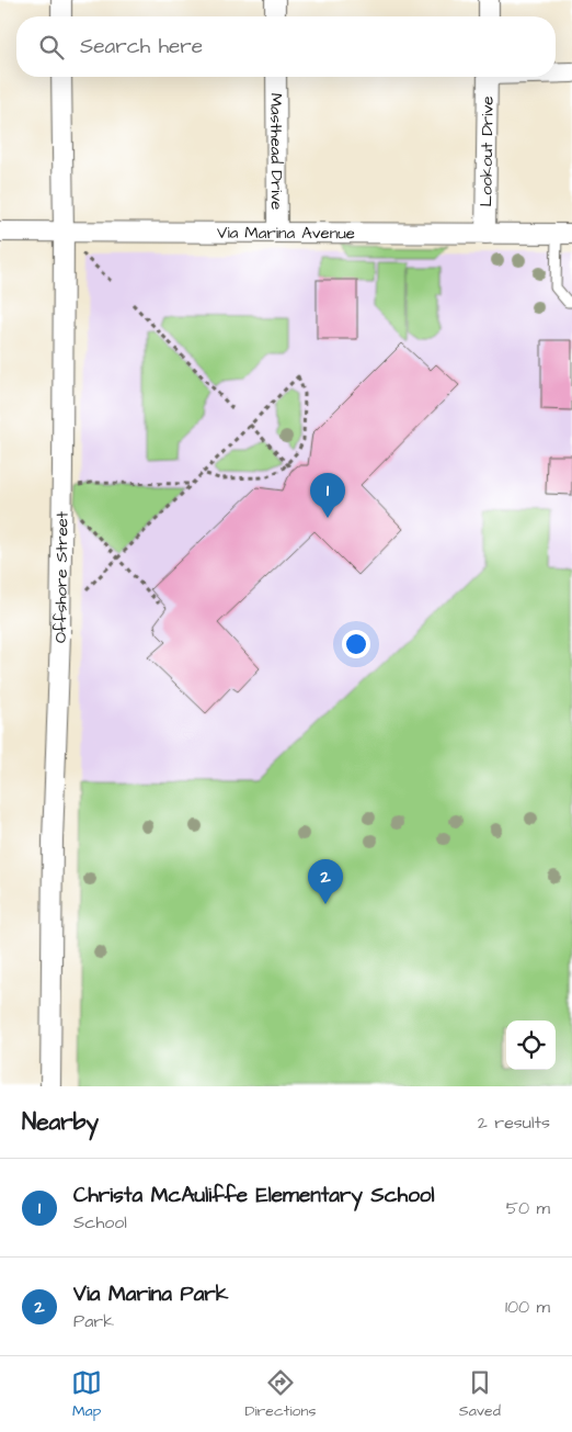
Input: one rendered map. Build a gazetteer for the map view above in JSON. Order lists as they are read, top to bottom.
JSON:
{
  "streets": {
    "street": [
      "Masthead Drive",
      "Lookout Drive",
      "Via Marina Avenue",
      "Offshore Street"
    ]
  },
  "crossings": [
    ["Masthead Drive", "Via Marina Avenue"],
    ["Lookout Drive", "Via Marina Avenue"],
    ["Via Marina Avenue", "Offshore Street"]
  ],
  "page": {
    "search": "Search here",
    "pins": ["1", "2"],
    "heading": ["Nearby", "2 results"],
    "list": [
      {
        "mark": "1",
        "name": "Christa McAuliffe Elementary School",
        "note": "School",
        "value": "50 m"
      },
      {
        "mark": "2",
        "name": "Via Marina Park",
        "note": "Park",
        "value": "100 m"
      }
    ],
    "nav": ["Map", "Directions", "Saved"]
  }
}
